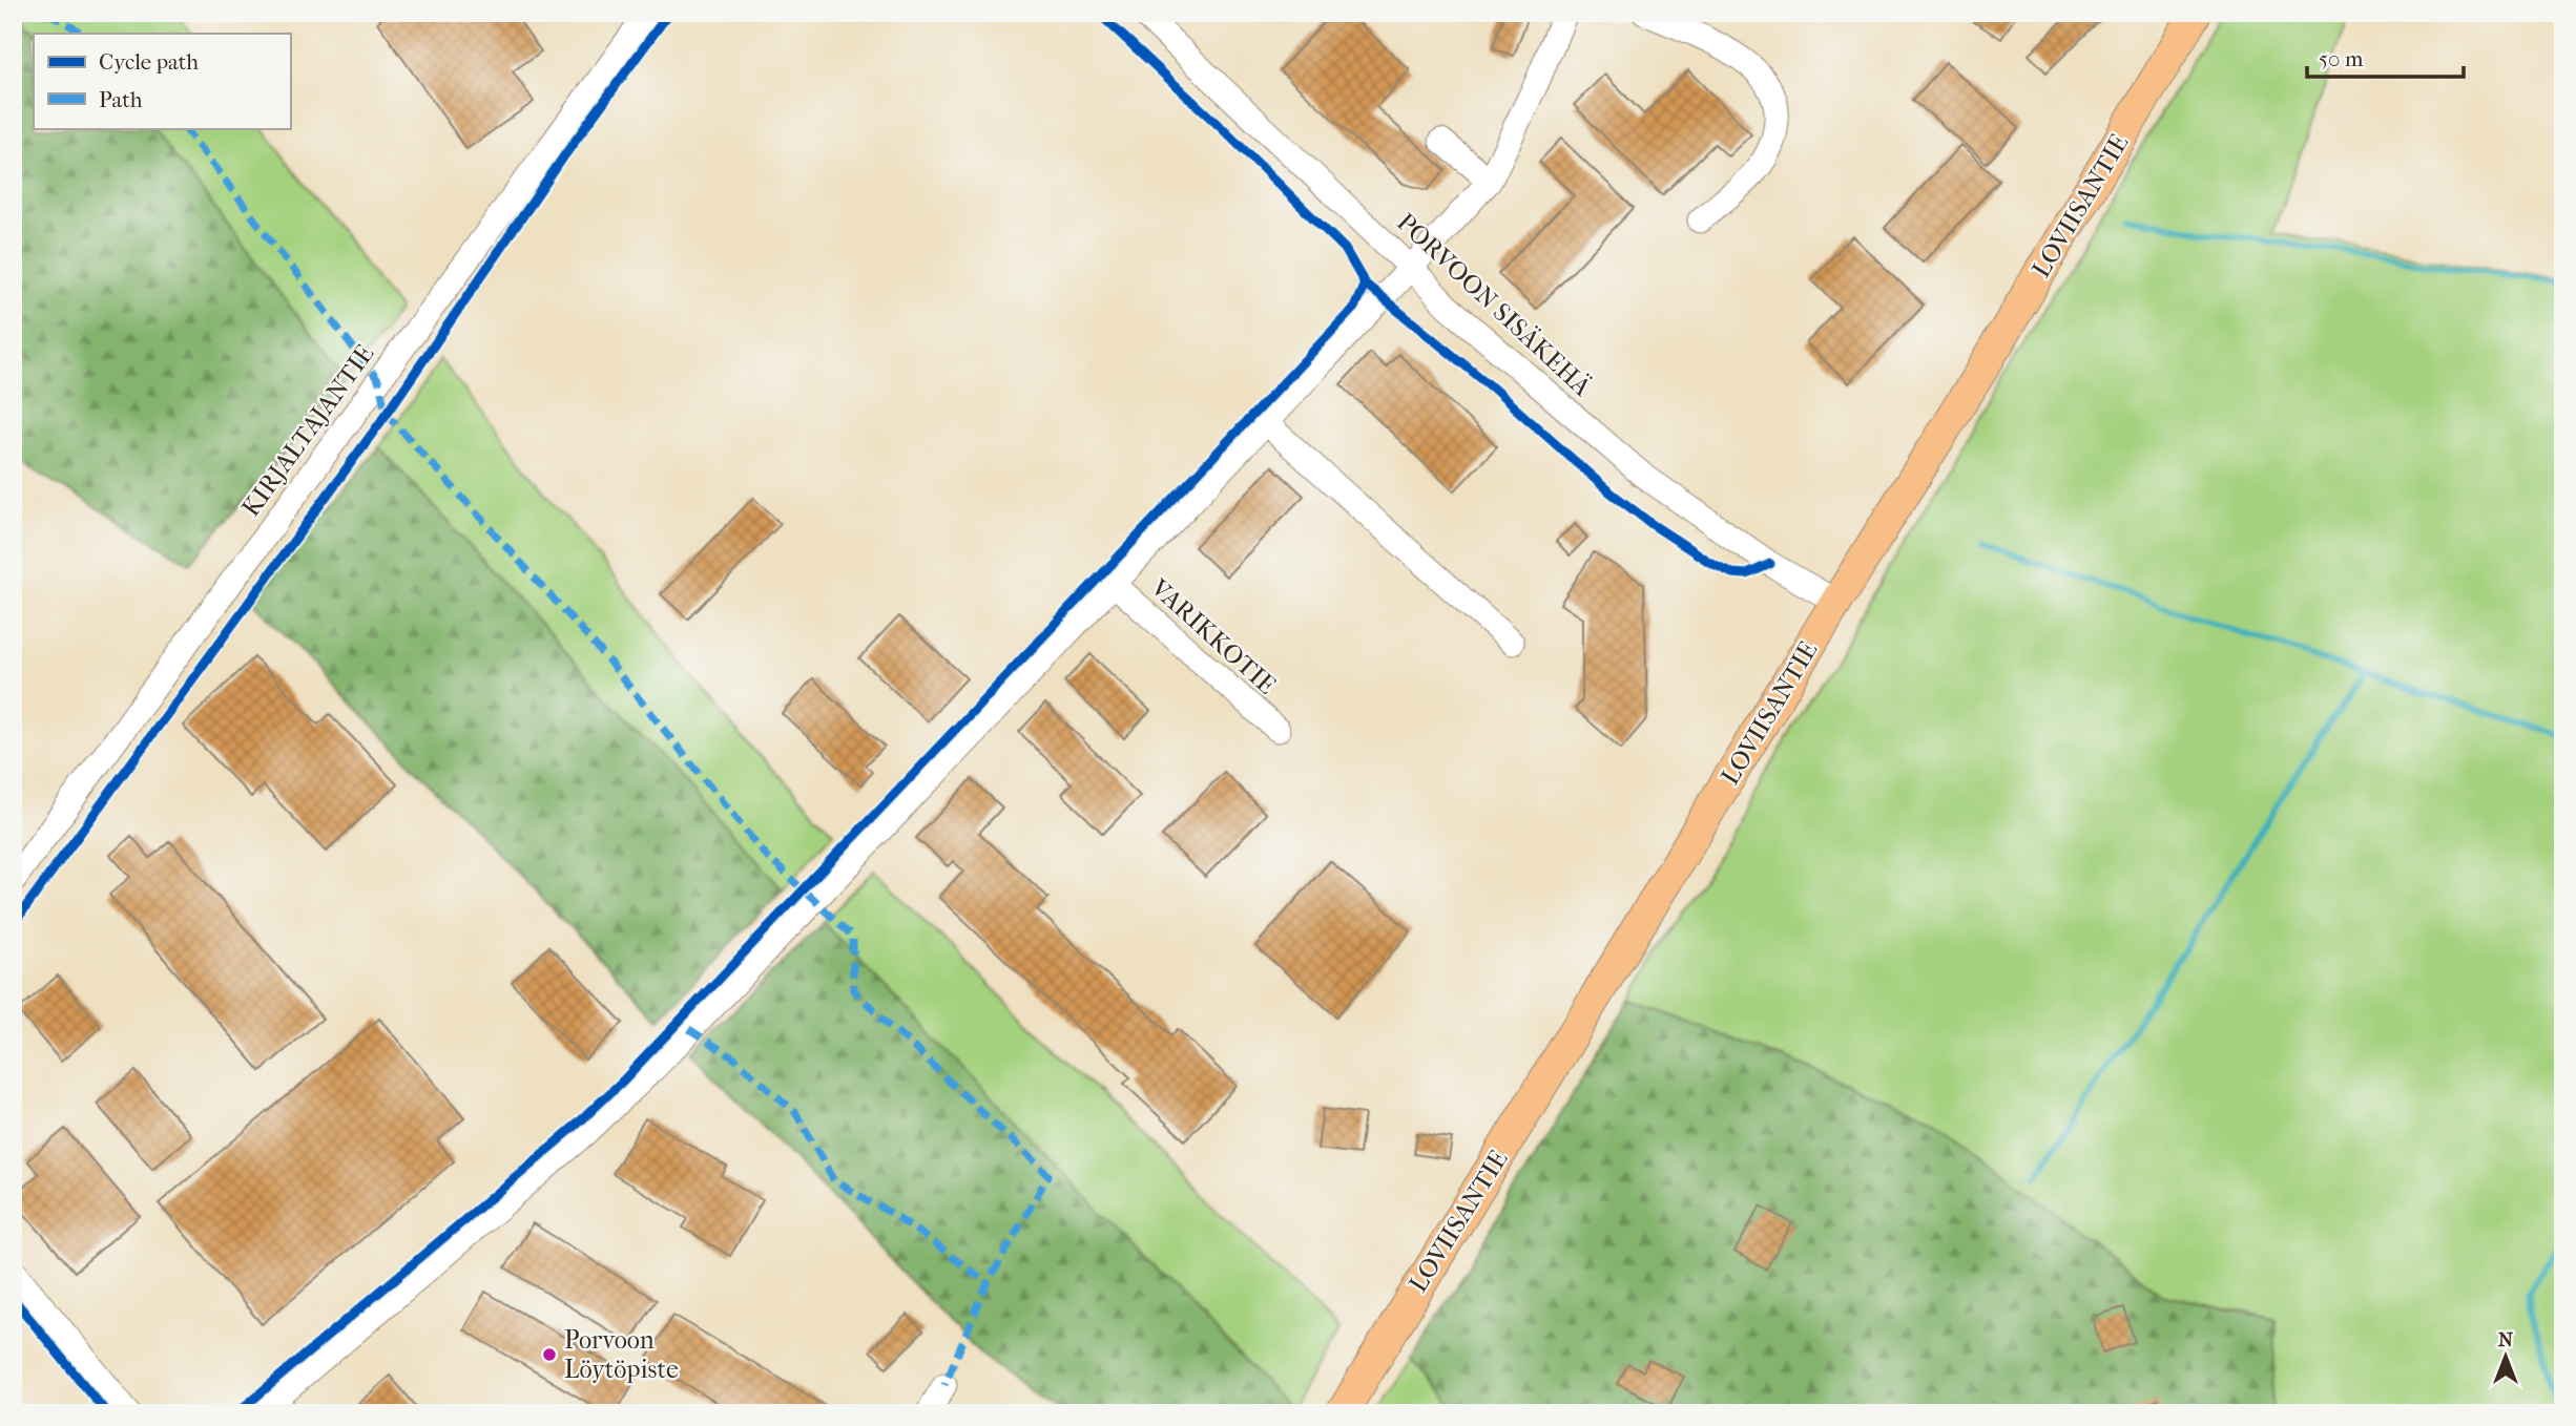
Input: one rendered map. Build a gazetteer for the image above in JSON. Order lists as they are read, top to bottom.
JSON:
{
  "streets": {
    "main road": ["LOVIISANTIE"],
    "street": ["PORVOON SISÄKEHÄ", "KIRJALTAJANTIE", "VARIKKOTIE"]
  },
  "crossings": [
    ["LOVIISANTIE", "PORVOON SISÄKEHÄ"]
  ],
  "places": ["Porvoon Löytöpiste"],
  "legend": ["Cycle path", "Path"],
  "scale_bar": "50 m",
  "north": "top"
}
